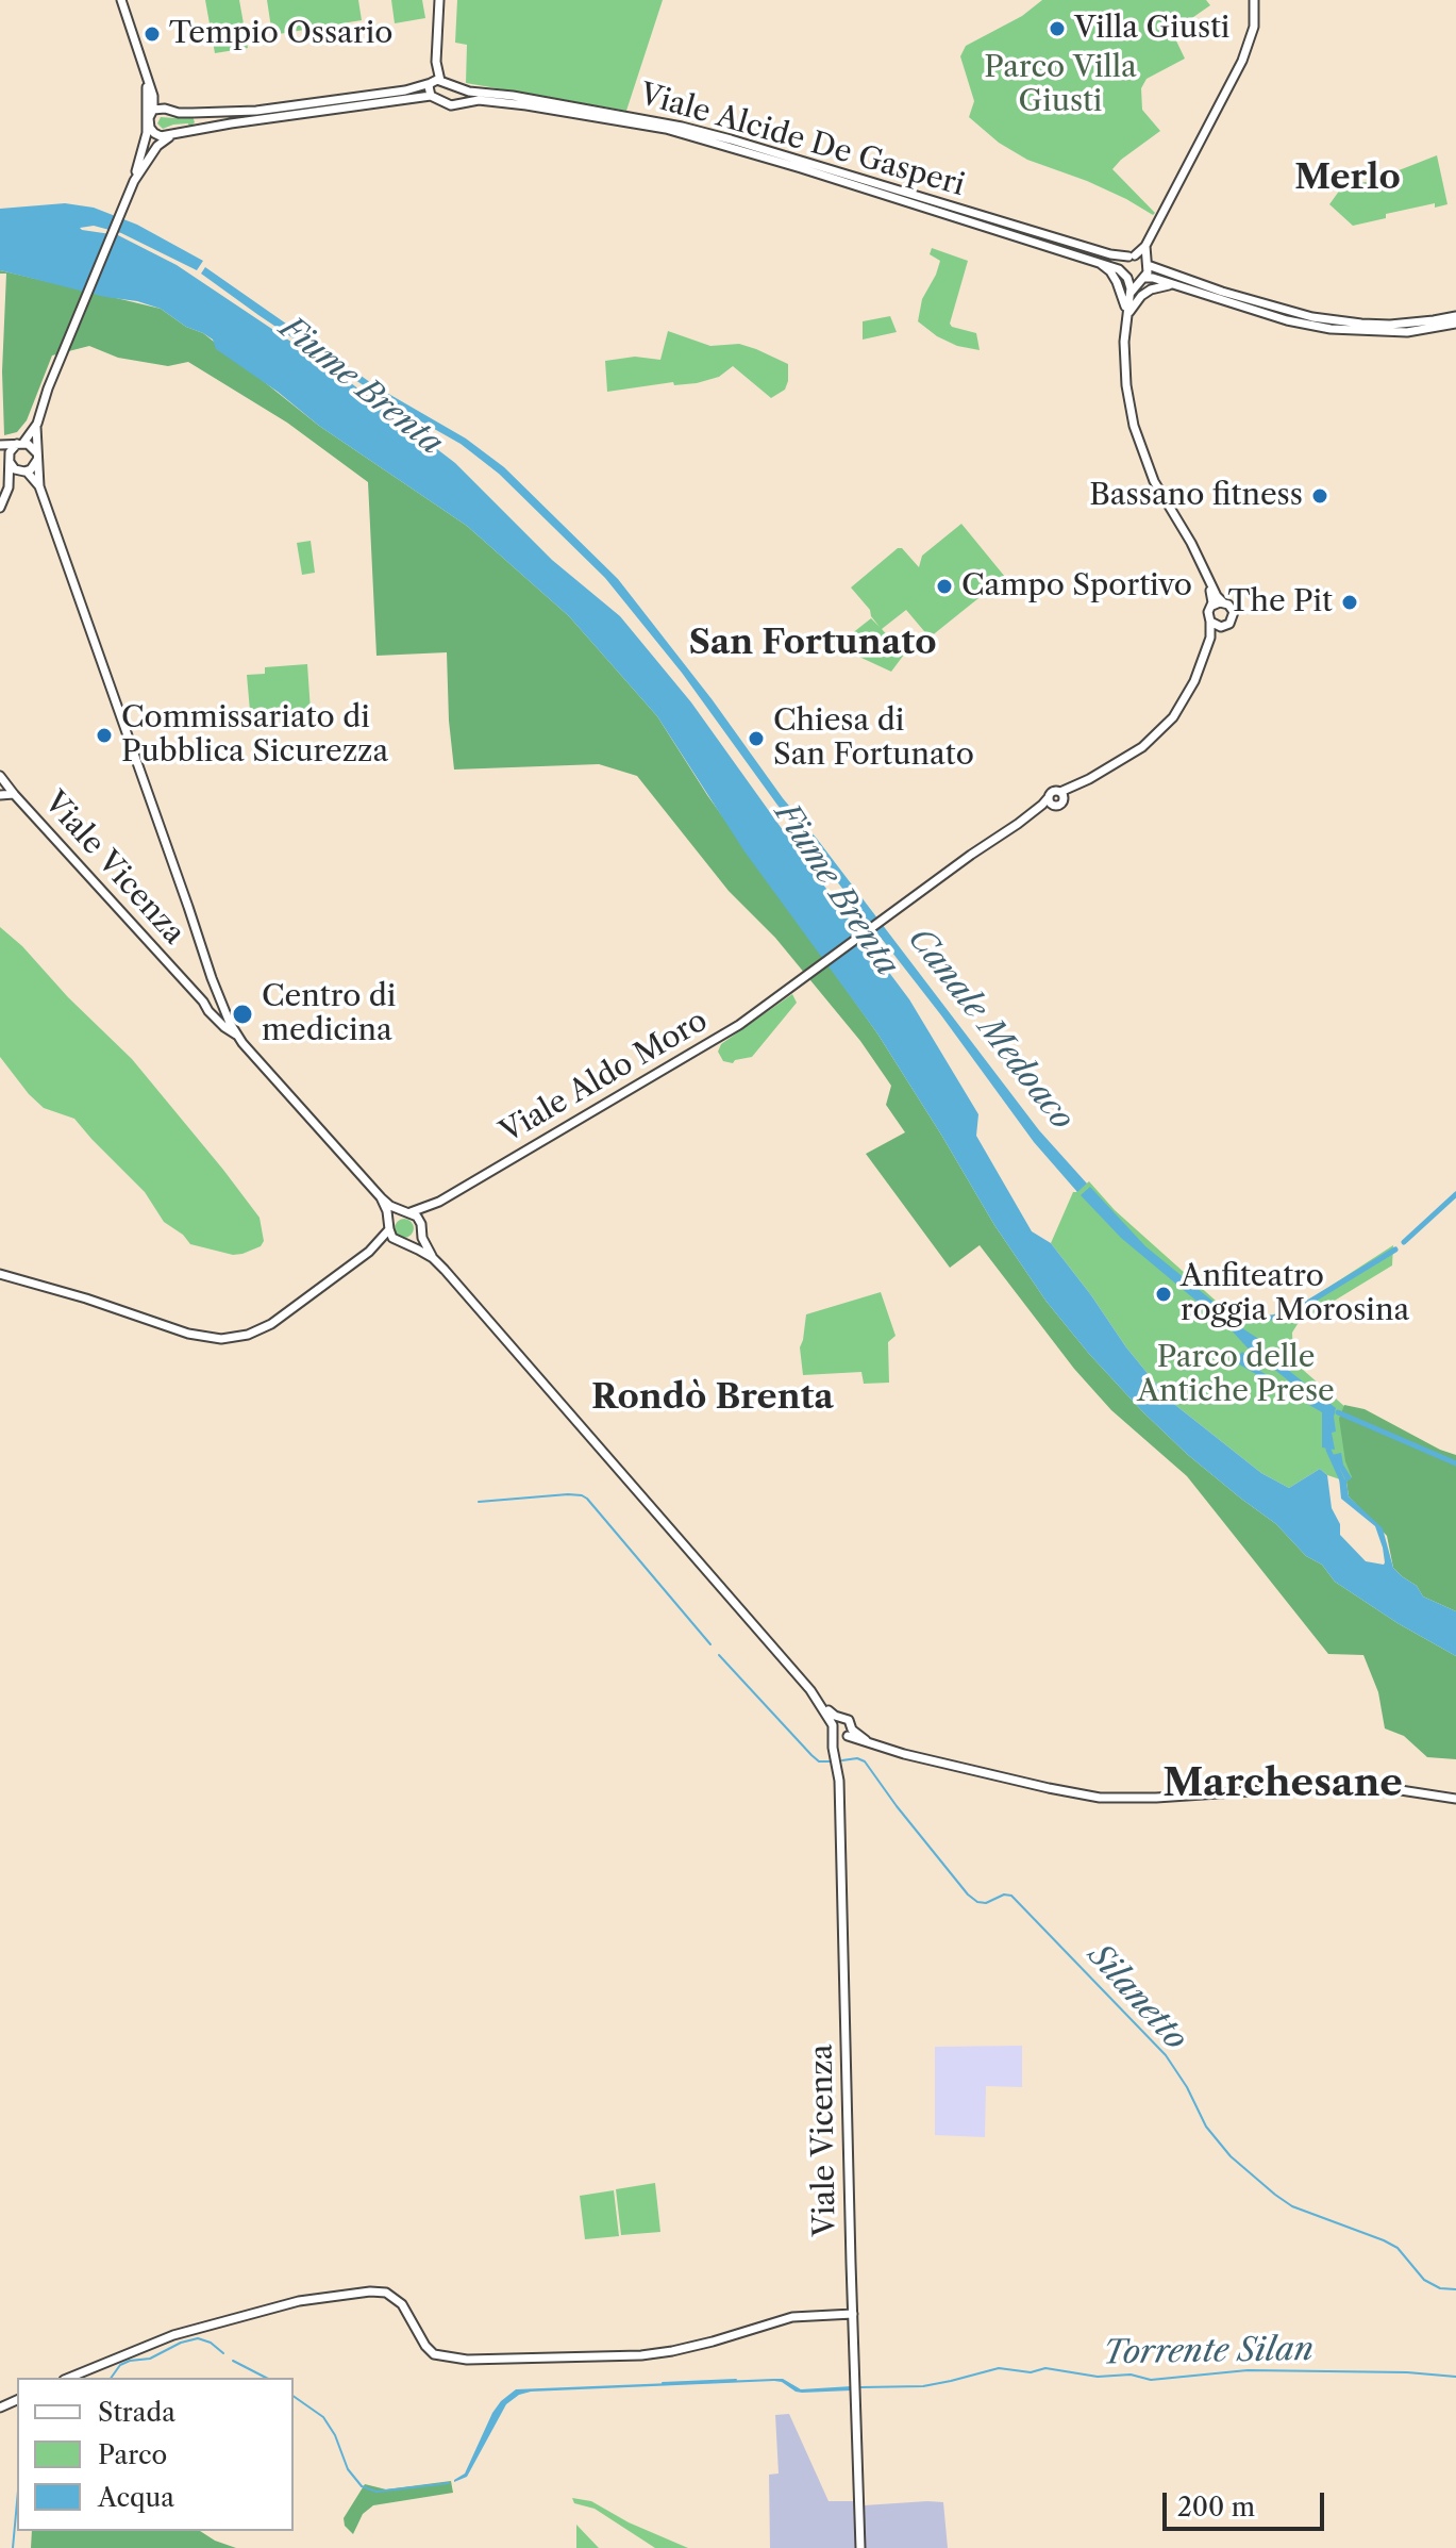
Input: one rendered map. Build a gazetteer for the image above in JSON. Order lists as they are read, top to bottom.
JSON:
{
  "streets": {
    "main road": ["Viale Alcide De Gasperi", "Viale Vicenza", "Viale Aldo Moro"]
  },
  "crossings": [
    ["Viale Vicenza", "Viale Aldo Moro"]
  ],
  "districts": [
    "Merlo",
    "San Fortunato",
    "Rondò Brenta",
    "Marchesane"
  ],
  "water": [
    "Fiume Brenta",
    "Canale Medoaco",
    "Silanetto",
    "Torrente Silan"
  ],
  "parks": ["Parco Villa Giusti", "Parco delle Antiche Prese"],
  "places": [
    "Villa Giusti",
    "Tempio Ossario",
    "Bassano fitness",
    "Campo Sportivo",
    "The Pit",
    "Commissariato di Pubblica Sicurezza",
    "Chiesa di San Fortunato",
    "Centro di medicina",
    "Anfiteatro roggia Morosina"
  ],
  "legend": ["Strada", "Parco", "Acqua"],
  "scale_bar": "200 m"
}
